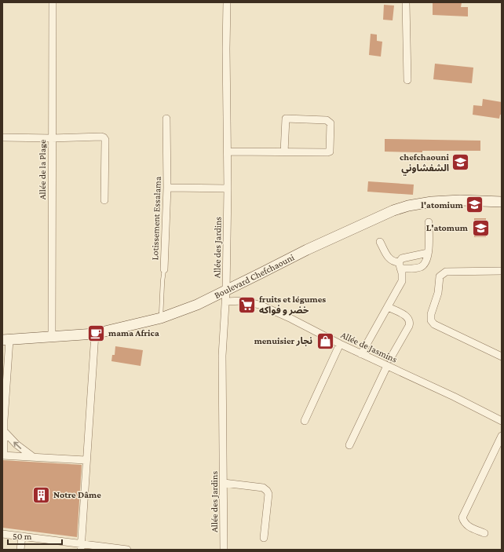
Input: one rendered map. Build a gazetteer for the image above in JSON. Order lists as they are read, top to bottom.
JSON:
{
  "streets": {
    "street": [
      "Allée de la Plage",
      "Lotissement Essalama",
      "Allée des Jardins",
      "Boulevard Chefchaouni",
      "Allée de Jasmins"
    ]
  },
  "crossings": [
    ["Allée de la Plage", "Boulevard Chefchaouni"],
    ["Lotissement Essalama", "Boulevard Chefchaouni"],
    ["Allée des Jardins", "Boulevard Chefchaouni"],
    ["Allée des Jardins", "Allée de Jasmins"],
    ["Boulevard Chefchaouni", "Allée de Jasmins"]
  ],
  "places": {
    "school or university": ["chefchaouni الشفشاوني", "l'atomium", "L'atomum"],
    "supermarket": ["fruits et légumes خضر و فواكه"],
    "cafe": ["mama Africa"],
    "shop": ["menuisier نجار"],
    "building": ["Notre Dâme"]
  },
  "scale_bar": "50 m"
}
